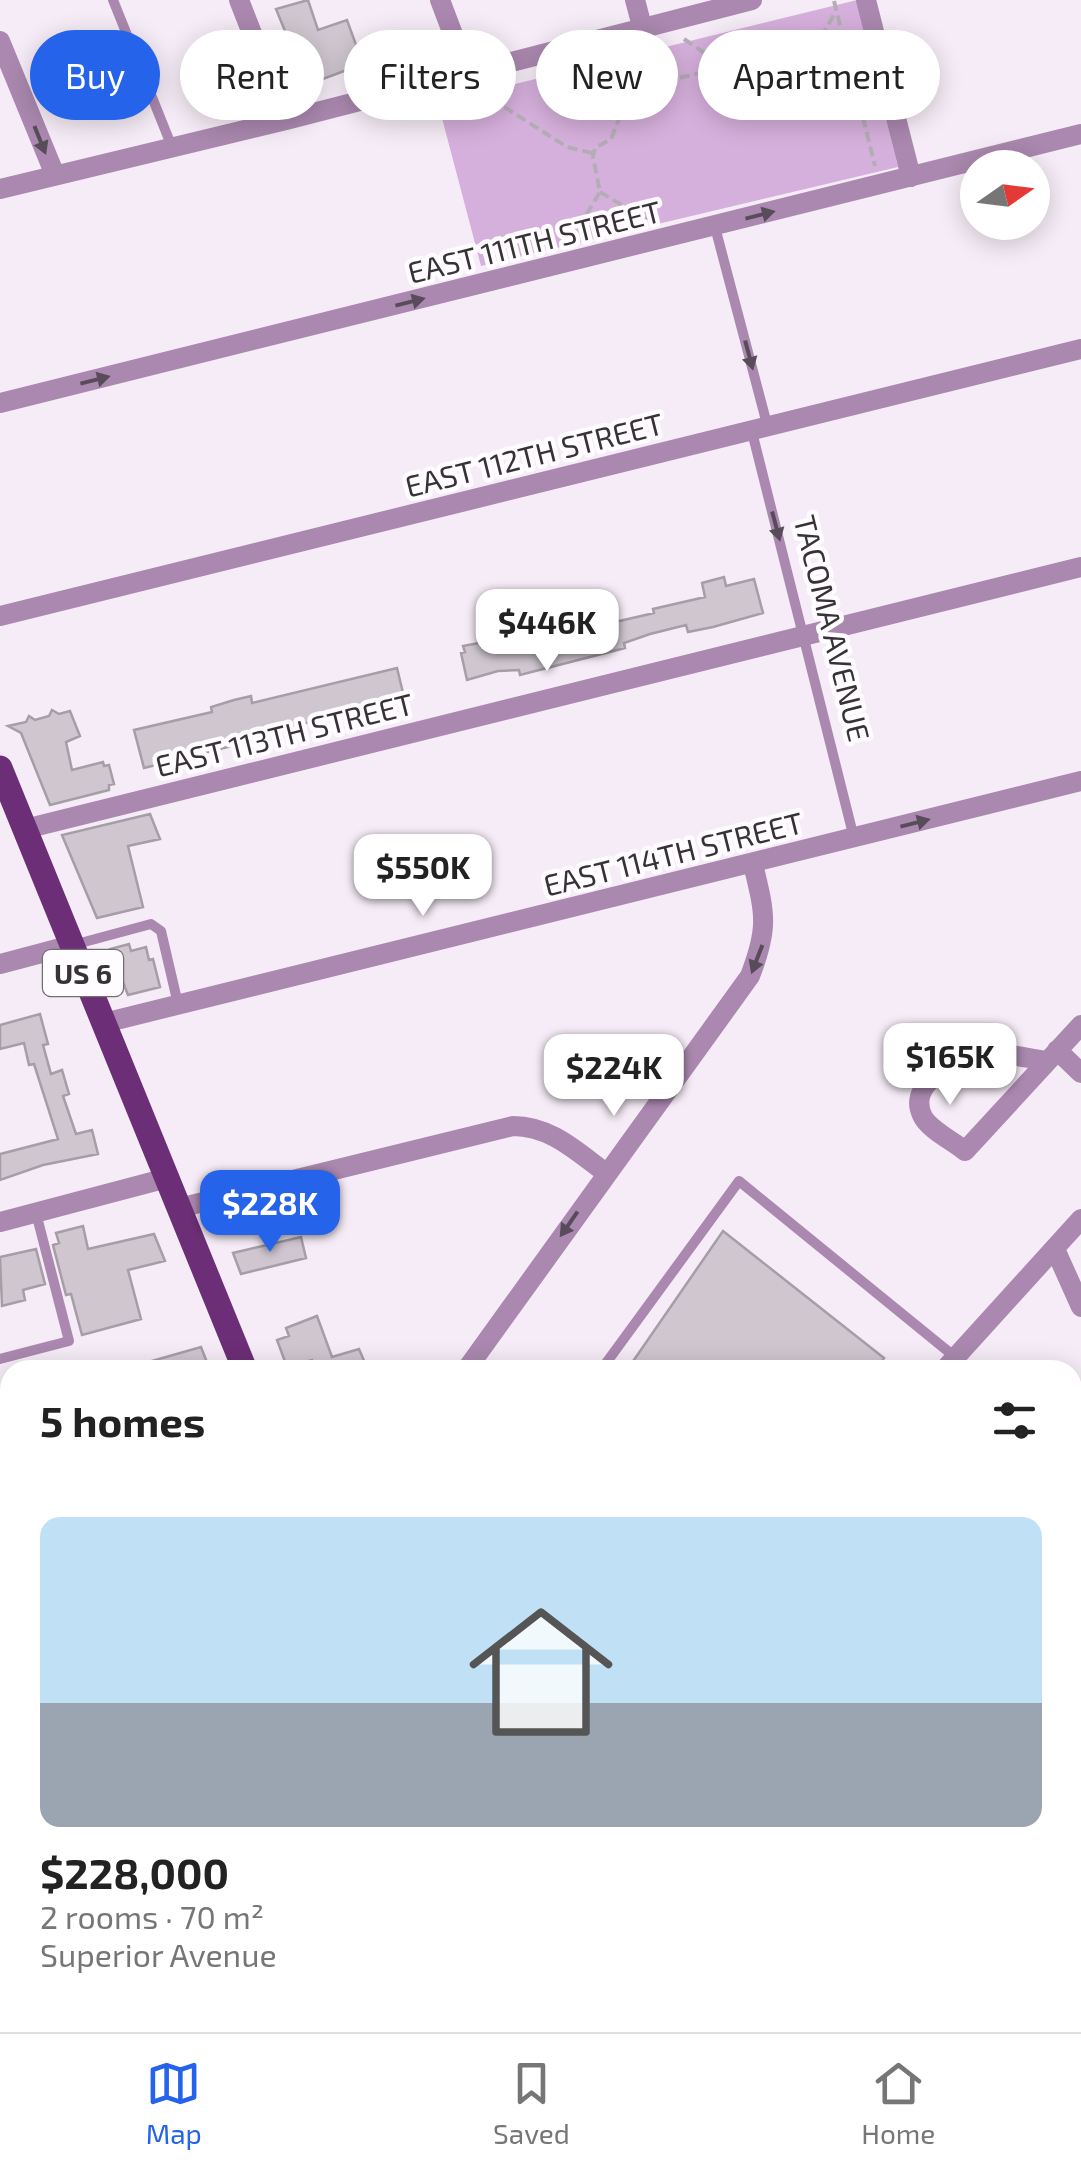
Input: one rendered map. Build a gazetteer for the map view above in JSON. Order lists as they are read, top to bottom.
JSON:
{
  "streets": {
    "main road": ["US 6"],
    "street": [
      "EAST 111TH STREET",
      "EAST 112TH STREET",
      "EAST 113TH STREET",
      "EAST 114TH STREET"
    ],
    "lane": ["TACOMA AVENUE"]
  },
  "crossings": [
    ["EAST 111TH STREET", "TACOMA AVENUE"],
    ["EAST 112TH STREET", "TACOMA AVENUE"],
    ["TACOMA AVENUE", "EAST 113TH STREET"],
    ["TACOMA AVENUE", "EAST 114TH STREET"],
    ["EAST 113TH STREET", "US 6"],
    ["EAST 114TH STREET", "US 6"]
  ],
  "one_way": ["EAST 111TH STREET", "TACOMA AVENUE"],
  "north": "right",
  "page": {
    "chip": [
      "Buy",
      "Rent",
      "Filters",
      "New",
      "Apartment"
    ],
    "price": [
      "$446K",
      "$550K",
      "$165K",
      "$224K",
      "$228K"
    ],
    "heading": "5 homes",
    "list": [
      {
        "name": "$228,000",
        "note": "2 rooms · 70 m² · Superior Avenue"
      }
    ],
    "tabs": ["Map", "Saved", "Home"]
  }
}
